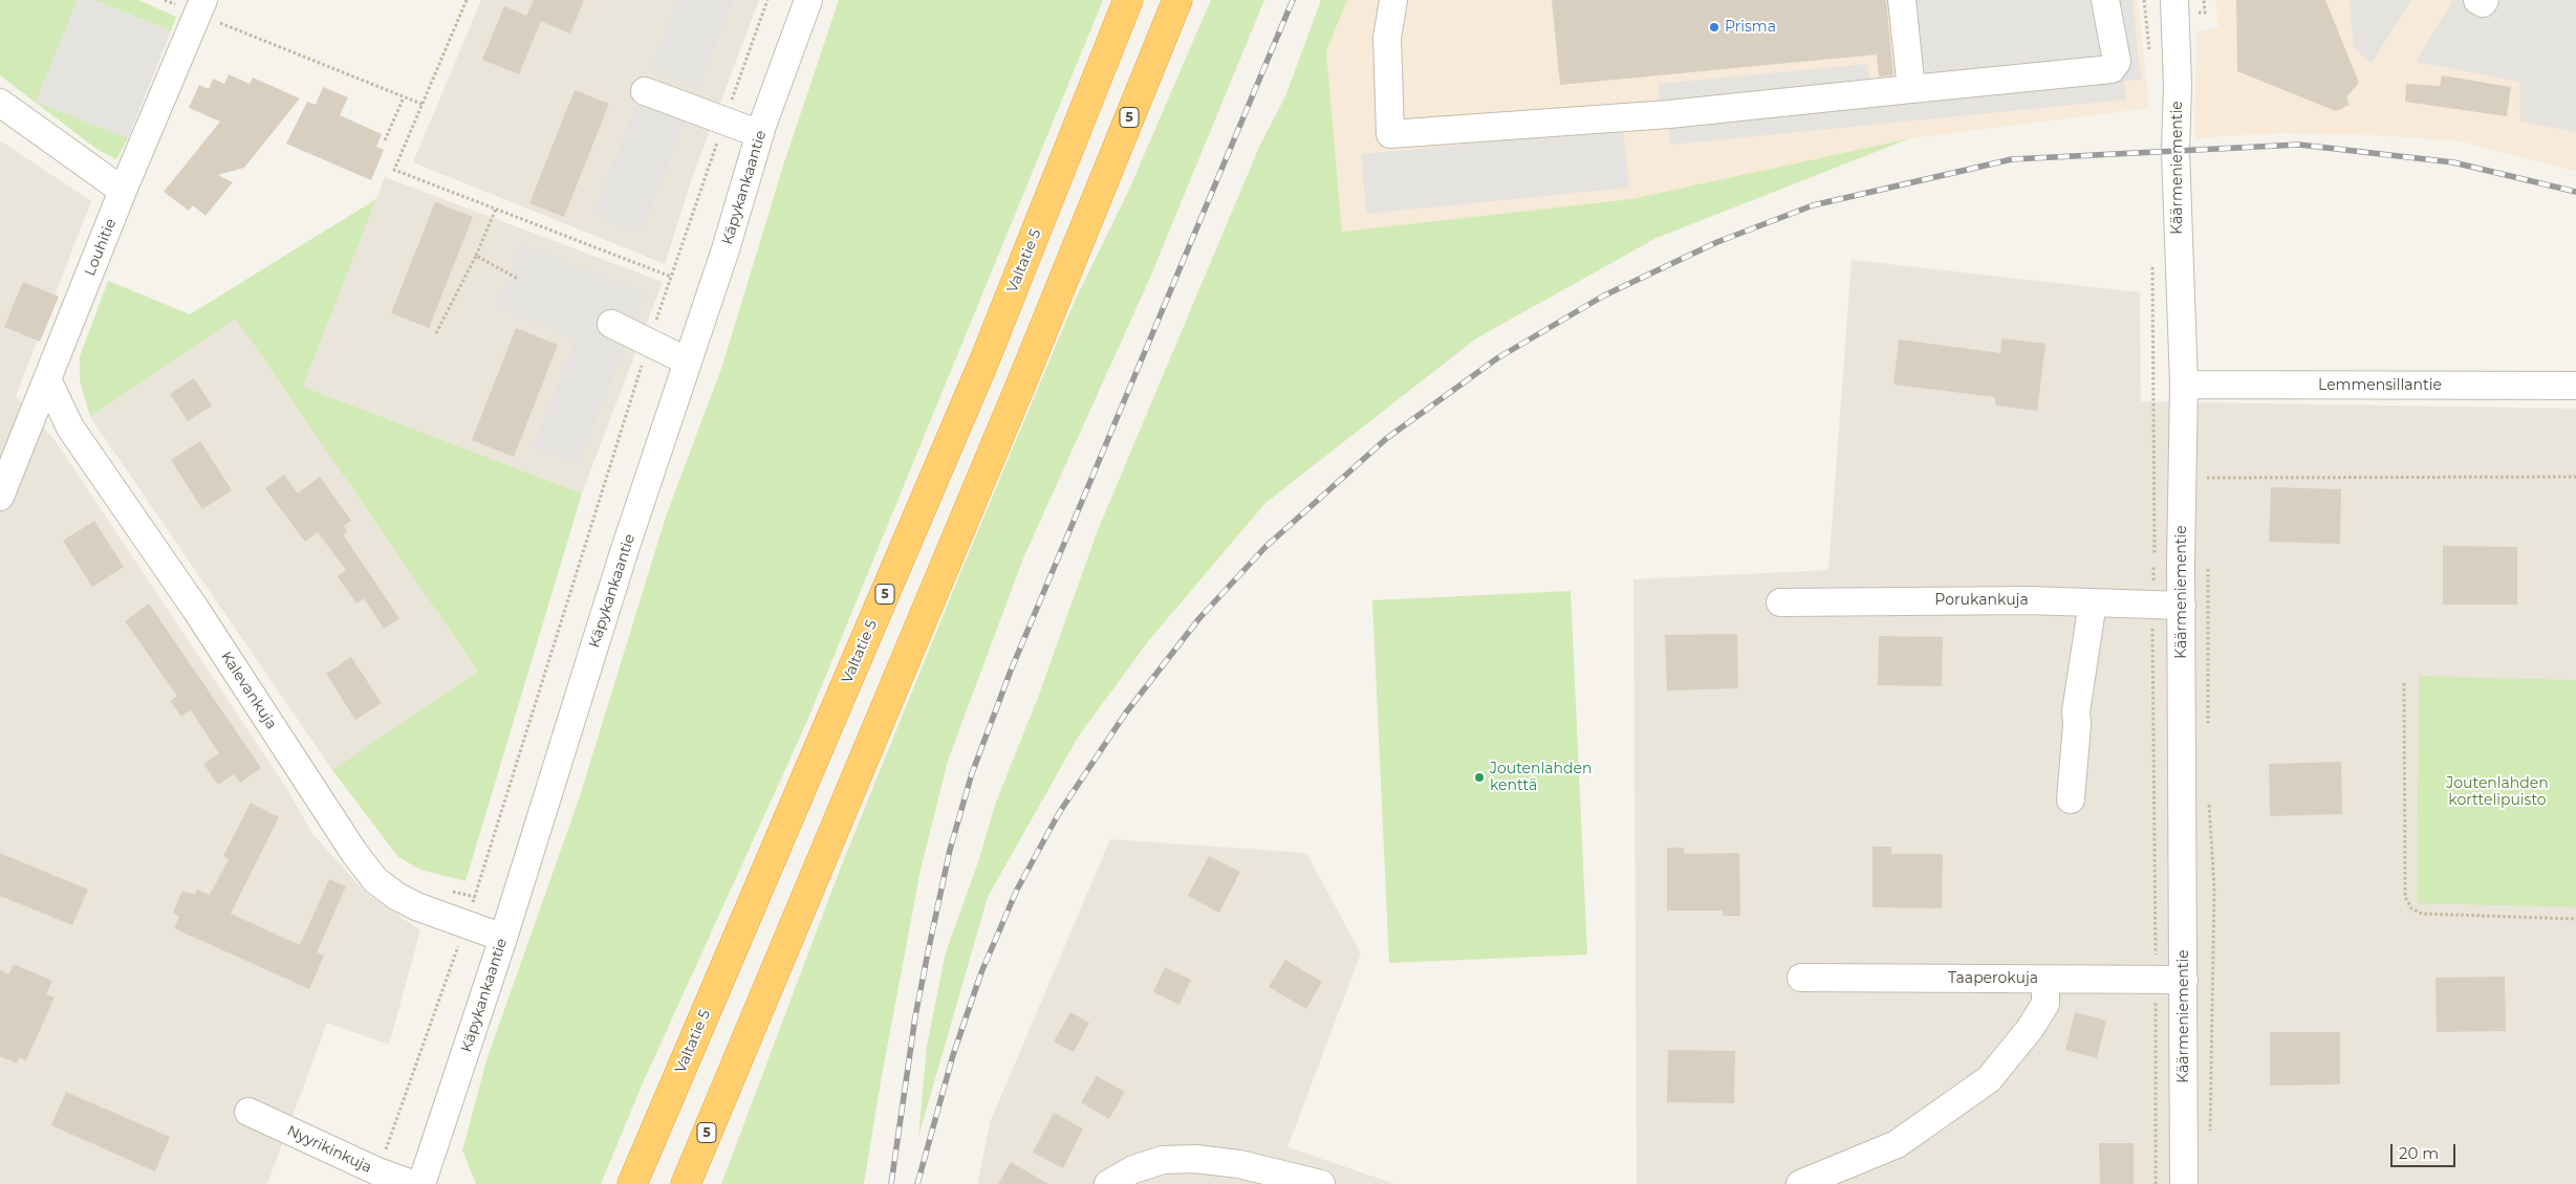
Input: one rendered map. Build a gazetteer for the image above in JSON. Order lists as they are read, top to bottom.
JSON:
{
  "streets": {
    "highway": ["5", "Valtatie 5"],
    "street": [
      "Käärmeniementie",
      "Käpykankaantie",
      "Louhitie",
      "Lemmensillantie",
      "Porukankuja",
      "Kalevankuja",
      "Taaperokuja",
      "Nyyrikinkuja"
    ]
  },
  "crossings": [
    ["Käärmeniementie", "Lemmensillantie"],
    ["Käärmeniementie", "Porukankuja"],
    ["Käärmeniementie", "Taaperokuja"],
    ["Käpykankaantie", "Kalevankuja"],
    ["Louhitie", "Kalevankuja"]
  ],
  "parks": ["Joutenlahden korttelipuisto"],
  "places": ["Prisma", "Joutenlahden kenttä"],
  "scale_bar": "20 m"
}
